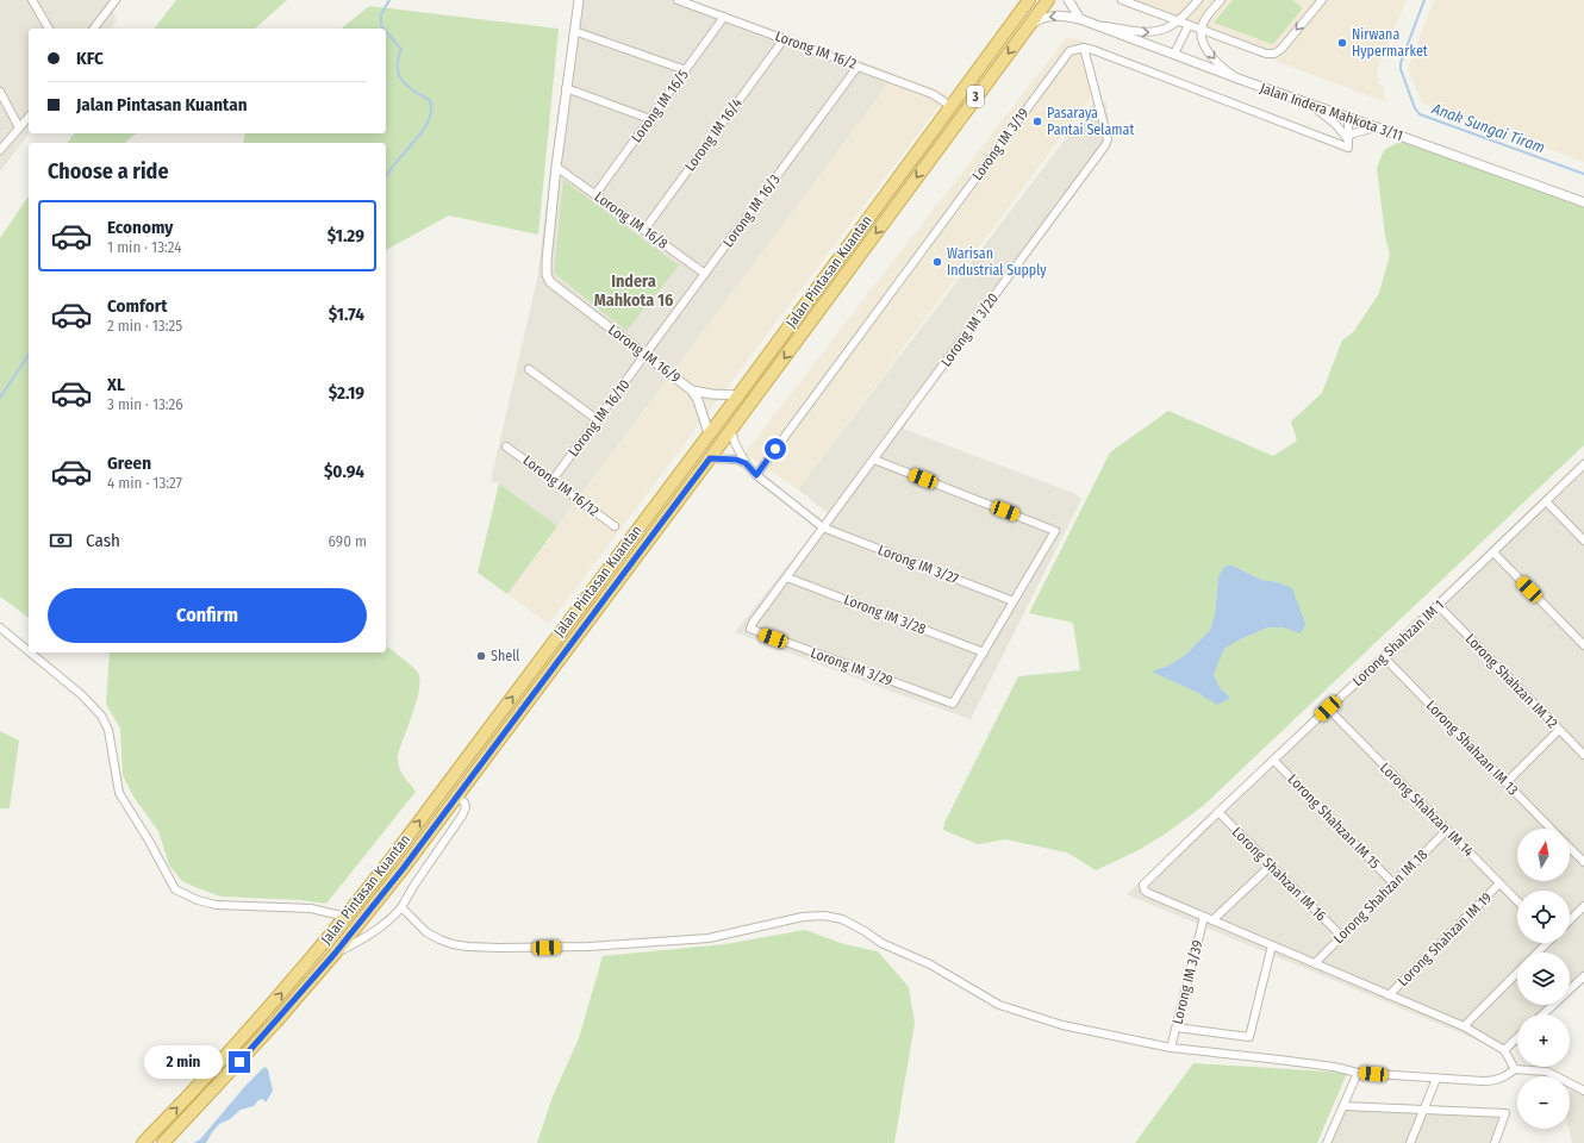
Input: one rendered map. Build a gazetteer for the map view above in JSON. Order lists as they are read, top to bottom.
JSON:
{
  "streets": {
    "highway": ["3", "Jalan Pintasan Kuantan"],
    "street": [
      "Lorong IM 16/2",
      "Lorong IM 16/5",
      "Jalan Indera Mahkota 3/11",
      "Lorong IM 16/4",
      "Lorong IM 3/19",
      "Lorong IM 16/3",
      "Lorong IM 16/8",
      "Lorong IM 3/20",
      "Lorong IM 16/9",
      "Lorong IM 16/10",
      "Lorong IM 16/12",
      "Lorong IM 3/27",
      "Lorong IM 3/28",
      "Lorong Shahzan IM 1",
      "Lorong IM 3/29",
      "Lorong Shahzan IM 12",
      "Lorong Shahzan IM 13",
      "Lorong Shahzan IM 14",
      "Lorong Shahzan IM 15",
      "Lorong Shahzan IM 16",
      "Lorong Shahzan IM 18",
      "Lorong Shahzan IM 19",
      "Lorong IM 3/39"
    ]
  },
  "crossings": [
    ["Lorong IM 16/2", "Lorong IM 16/5"],
    ["Lorong IM 16/2", "Lorong IM 16/4"],
    ["Lorong IM 16/2", "Lorong IM 16/3"],
    ["Lorong IM 16/2", "Jalan Pintasan Kuantan"],
    ["Lorong IM 16/5", "Lorong IM 16/8"],
    ["Jalan Indera Mahkota 3/11", "Jalan Pintasan Kuantan"],
    ["Lorong IM 16/4", "Lorong IM 16/8"],
    ["Lorong IM 3/19", "Lorong IM 3/20"],
    ["Lorong IM 3/19", "Lorong IM 3/27"],
    ["Lorong IM 16/3", "Lorong IM 16/8"],
    ["Lorong IM 16/3", "Lorong IM 16/9"],
    ["Lorong IM 16/3", "Lorong IM 16/10"],
    ["Lorong IM 16/8", "Lorong IM 16/9"],
    ["Jalan Pintasan Kuantan", "Lorong IM 16/9"],
    ["Jalan Pintasan Kuantan", "Lorong IM 3/27"],
    ["Lorong IM 3/20", "Lorong IM 3/27"],
    ["Lorong IM 3/20", "Lorong IM 3/28"],
    ["Lorong IM 3/20", "Lorong IM 3/29"],
    ["Lorong IM 16/9", "Lorong IM 16/10"],
    ["Lorong IM 16/10", "Lorong IM 16/12"],
    ["Lorong IM 3/28", "Lorong IM 3/29"],
    ["Lorong Shahzan IM 1", "Lorong Shahzan IM 12"],
    ["Lorong Shahzan IM 1", "Lorong Shahzan IM 13"],
    ["Lorong Shahzan IM 1", "Lorong Shahzan IM 14"],
    ["Lorong Shahzan IM 1", "Lorong Shahzan IM 15"],
    ["Lorong Shahzan IM 1", "Lorong Shahzan IM 16"],
    ["Lorong Shahzan IM 1", "Lorong IM 3/39"],
    ["Lorong Shahzan IM 14", "Lorong Shahzan IM 18"],
    ["Lorong Shahzan IM 14", "Lorong Shahzan IM 19"],
    ["Lorong Shahzan IM 15", "Lorong Shahzan IM 18"],
    ["Lorong Shahzan IM 16", "Lorong Shahzan IM 18"]
  ],
  "districts": ["Indera Mahkota 16"],
  "water": ["Anak Sungai Tiram"],
  "places": [
    "Nirwana Hypermarket",
    "Pasaraya Pantai Selamat",
    "Warisan Industrial Supply",
    "Shell"
  ],
  "north": "top",
  "page": {
    "banner": ["KFC", "Jalan Pintasan Kuantan"],
    "heading": "Choose a ride",
    "list": [
      {
        "name": "Economy",
        "note": "1 min · 13:24",
        "value": "$1.29"
      },
      {
        "name": "Comfort",
        "note": "2 min · 13:25",
        "value": "$1.74"
      },
      {
        "name": "XL",
        "note": "3 min · 13:26",
        "value": "$2.19"
      },
      {
        "name": "Green",
        "note": "4 min · 13:27",
        "value": "$0.94"
      }
    ],
    "pay": ["Cash", "690 m"],
    "buttons": "Confirm",
    "map_buttons": ["+", "−"],
    "bubble": "2 min"
  }
}
